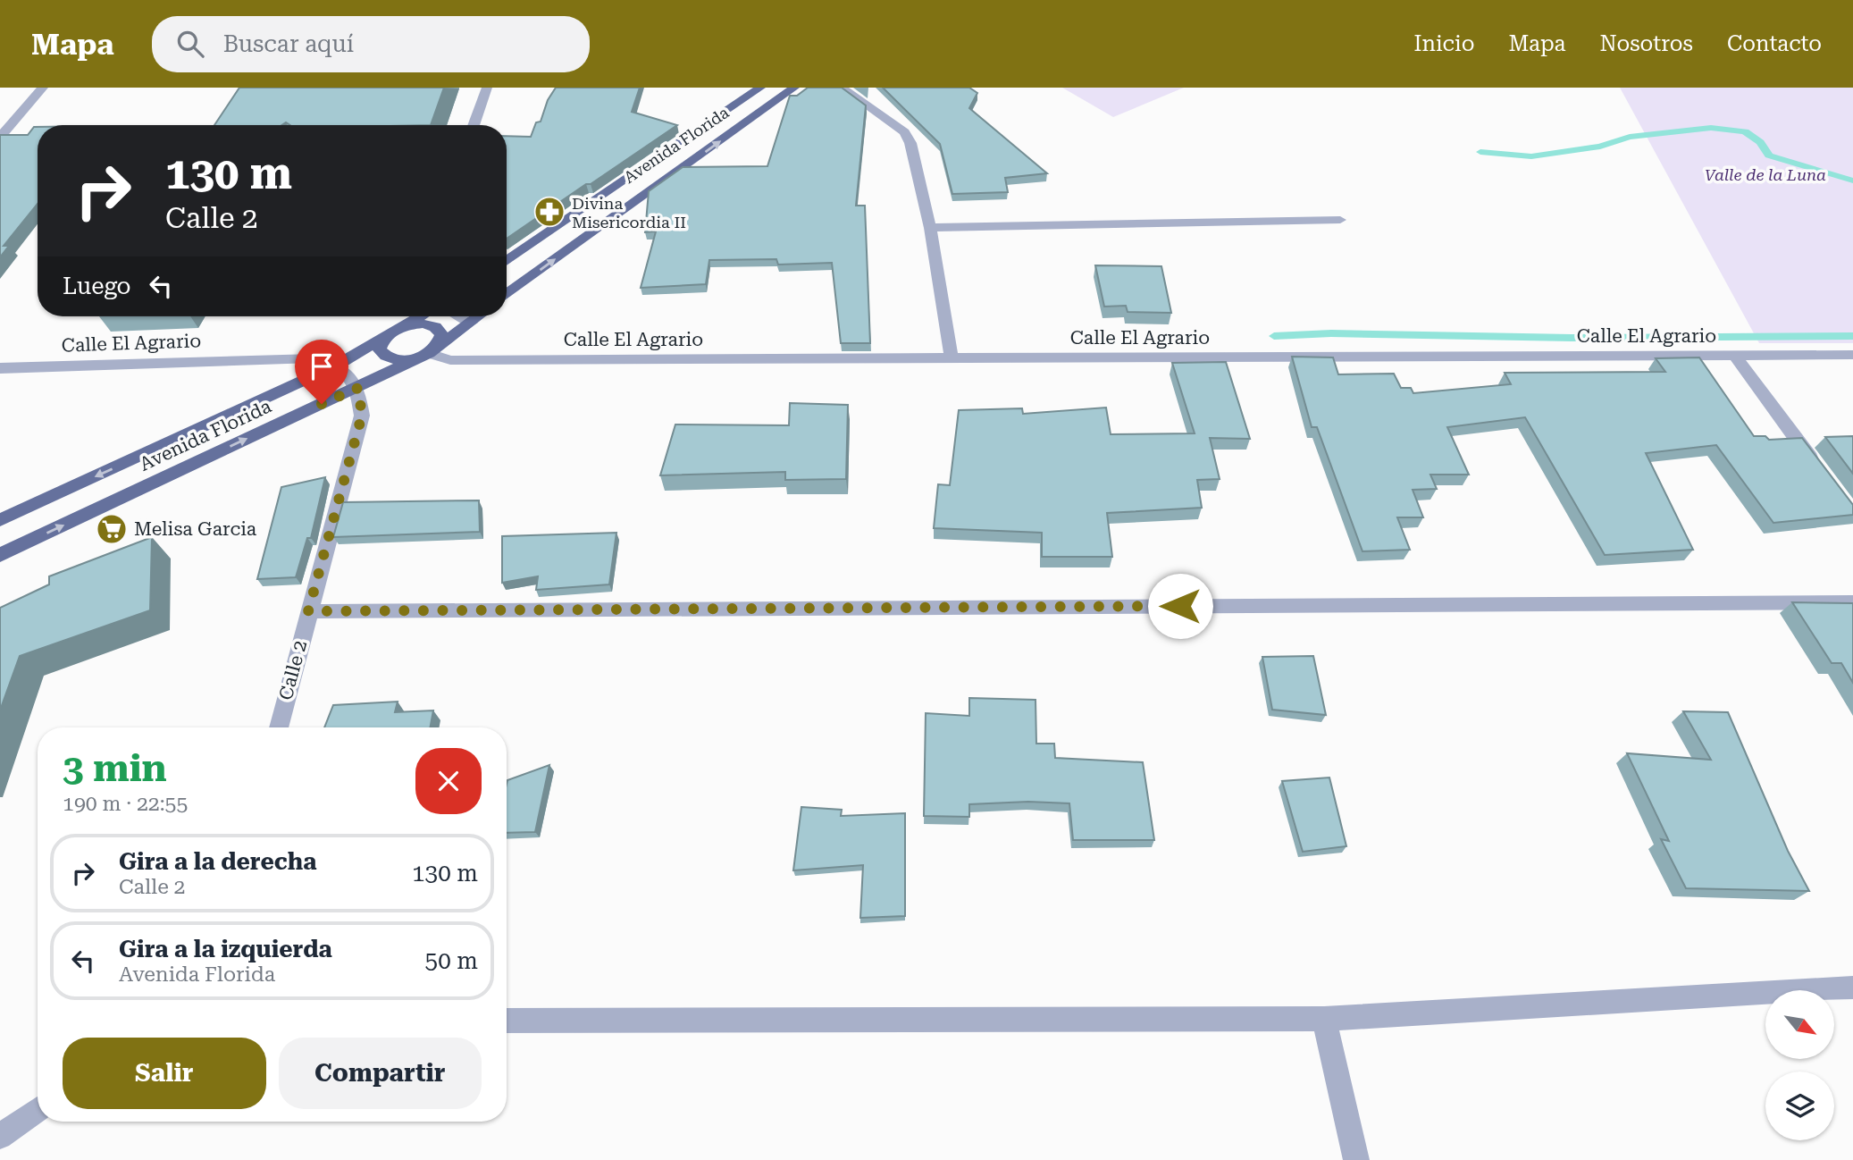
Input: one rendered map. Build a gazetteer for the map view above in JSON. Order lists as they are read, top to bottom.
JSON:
{
  "streets": {
    "main road": ["Avenida Florida"],
    "street": ["Calle El Agrario", "Calle 2"]
  },
  "crossings": [
    ["Avenida Florida", "Calle El Agrario"],
    ["Avenida Florida", "Calle 2"]
  ],
  "parks": ["Valle de la Luna"],
  "places": {
    "pharmacy": ["Divina Misericordia II"],
    "supermarket": ["Melisa Garcia"]
  },
  "north": "bottom right",
  "page": {
    "header": "Mapa",
    "search": "Buscar aquí",
    "nav": [
      "Inicio",
      "Mapa",
      "Nosotros",
      "Contacto"
    ],
    "turn": ["130 m", "Calle 2"],
    "then": "Luego",
    "heading": ["3 min", "190 m · 22:55"],
    "list": [
      {
        "name": "Gira a la derecha",
        "note": "Calle 2",
        "value": "130 m"
      },
      {
        "name": "Gira a la izquierda",
        "note": "Avenida Florida",
        "value": "50 m"
      }
    ],
    "buttons": ["Salir", "Compartir"]
  }
}
